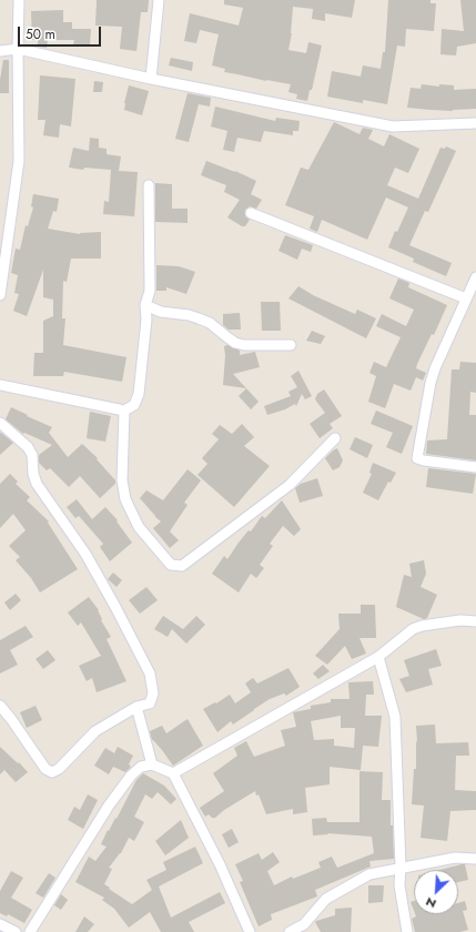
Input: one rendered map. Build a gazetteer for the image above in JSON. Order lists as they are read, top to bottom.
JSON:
{
  "scale_bar": "50 m",
  "north": "bottom left"
}
